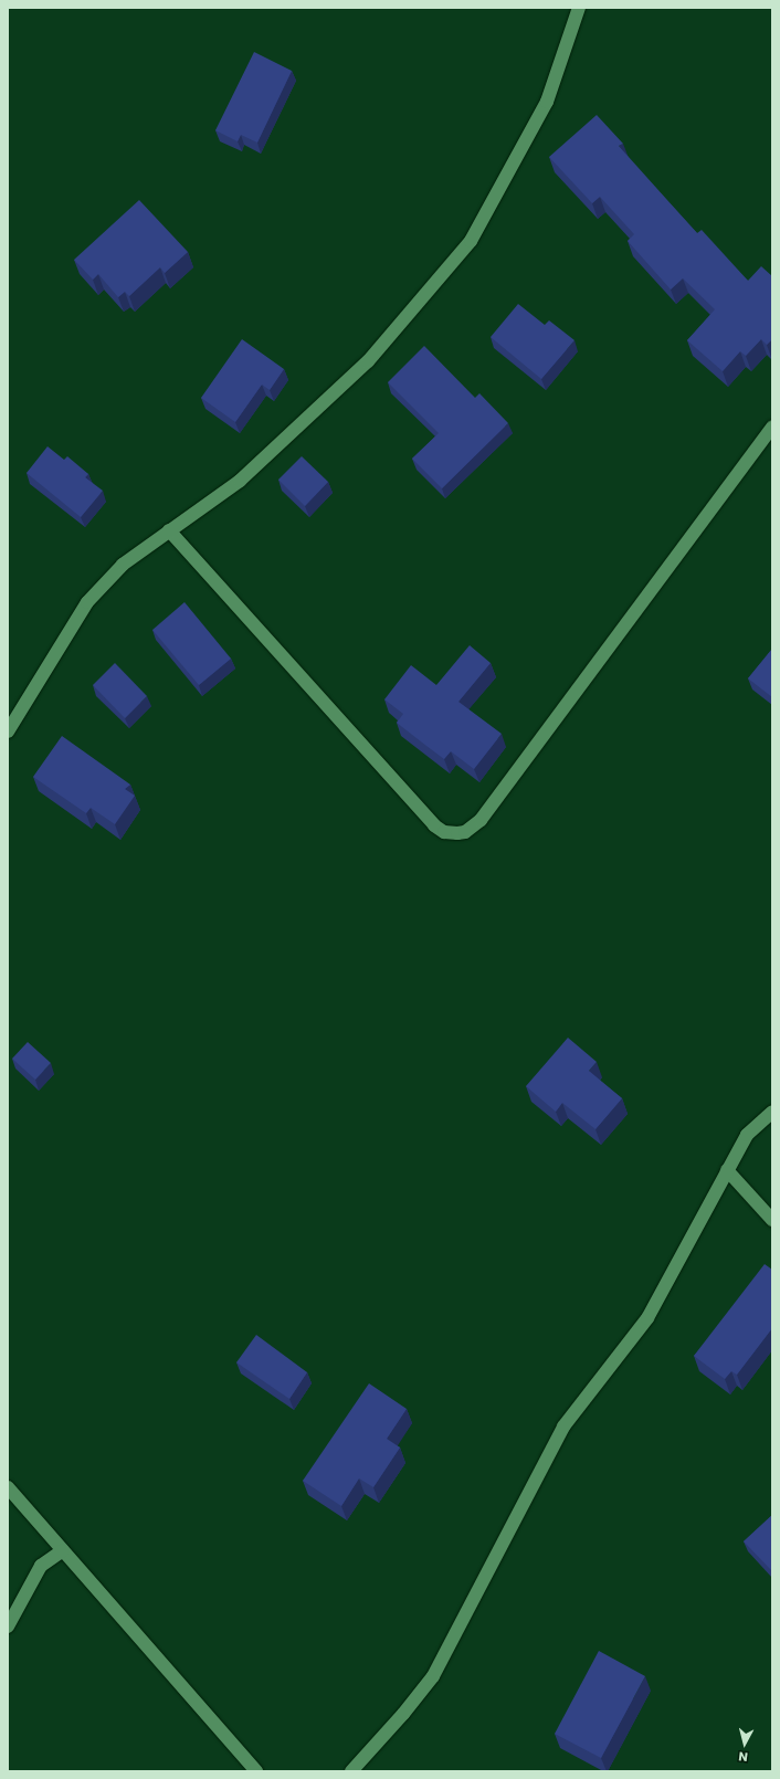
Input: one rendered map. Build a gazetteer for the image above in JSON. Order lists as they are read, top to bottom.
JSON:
{
  "north": "bottom"
}
